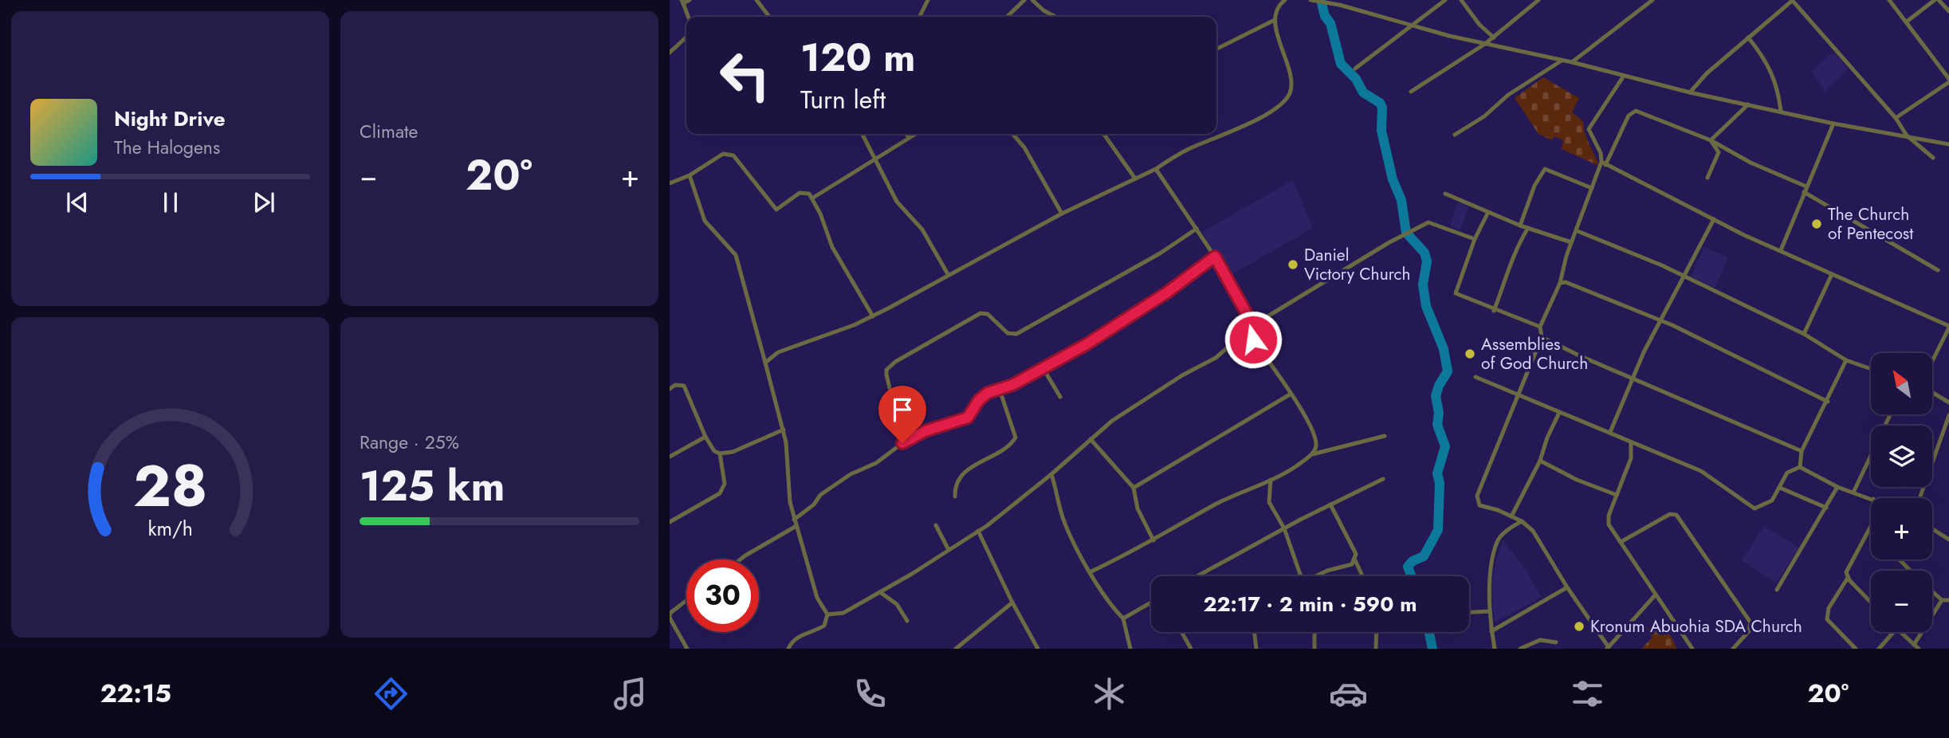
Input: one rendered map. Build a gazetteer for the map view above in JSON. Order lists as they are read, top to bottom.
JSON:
{
  "places": [
    "The Church of Pentecost",
    "Daniel Victory Church",
    "Assemblies of God Church",
    "Kronum Abuohia SDA Church"
  ],
  "north": "top left",
  "page": {
    "tile": [
      "Climate",
      ["Range · 25%", "125 km"]
    ],
    "turn": ["120 m", "Turn left"],
    "song": ["Night Drive", "The Halogens"],
    "heat": ["−", "20°", "+"],
    "map_buttons": ["+", "−"],
    "limit": "30",
    "trip": "22:17 · 2 min · 590 m",
    "tabs": ["22:15", "20°"],
    "gauge": ["28", "km/h"]
  }
}
